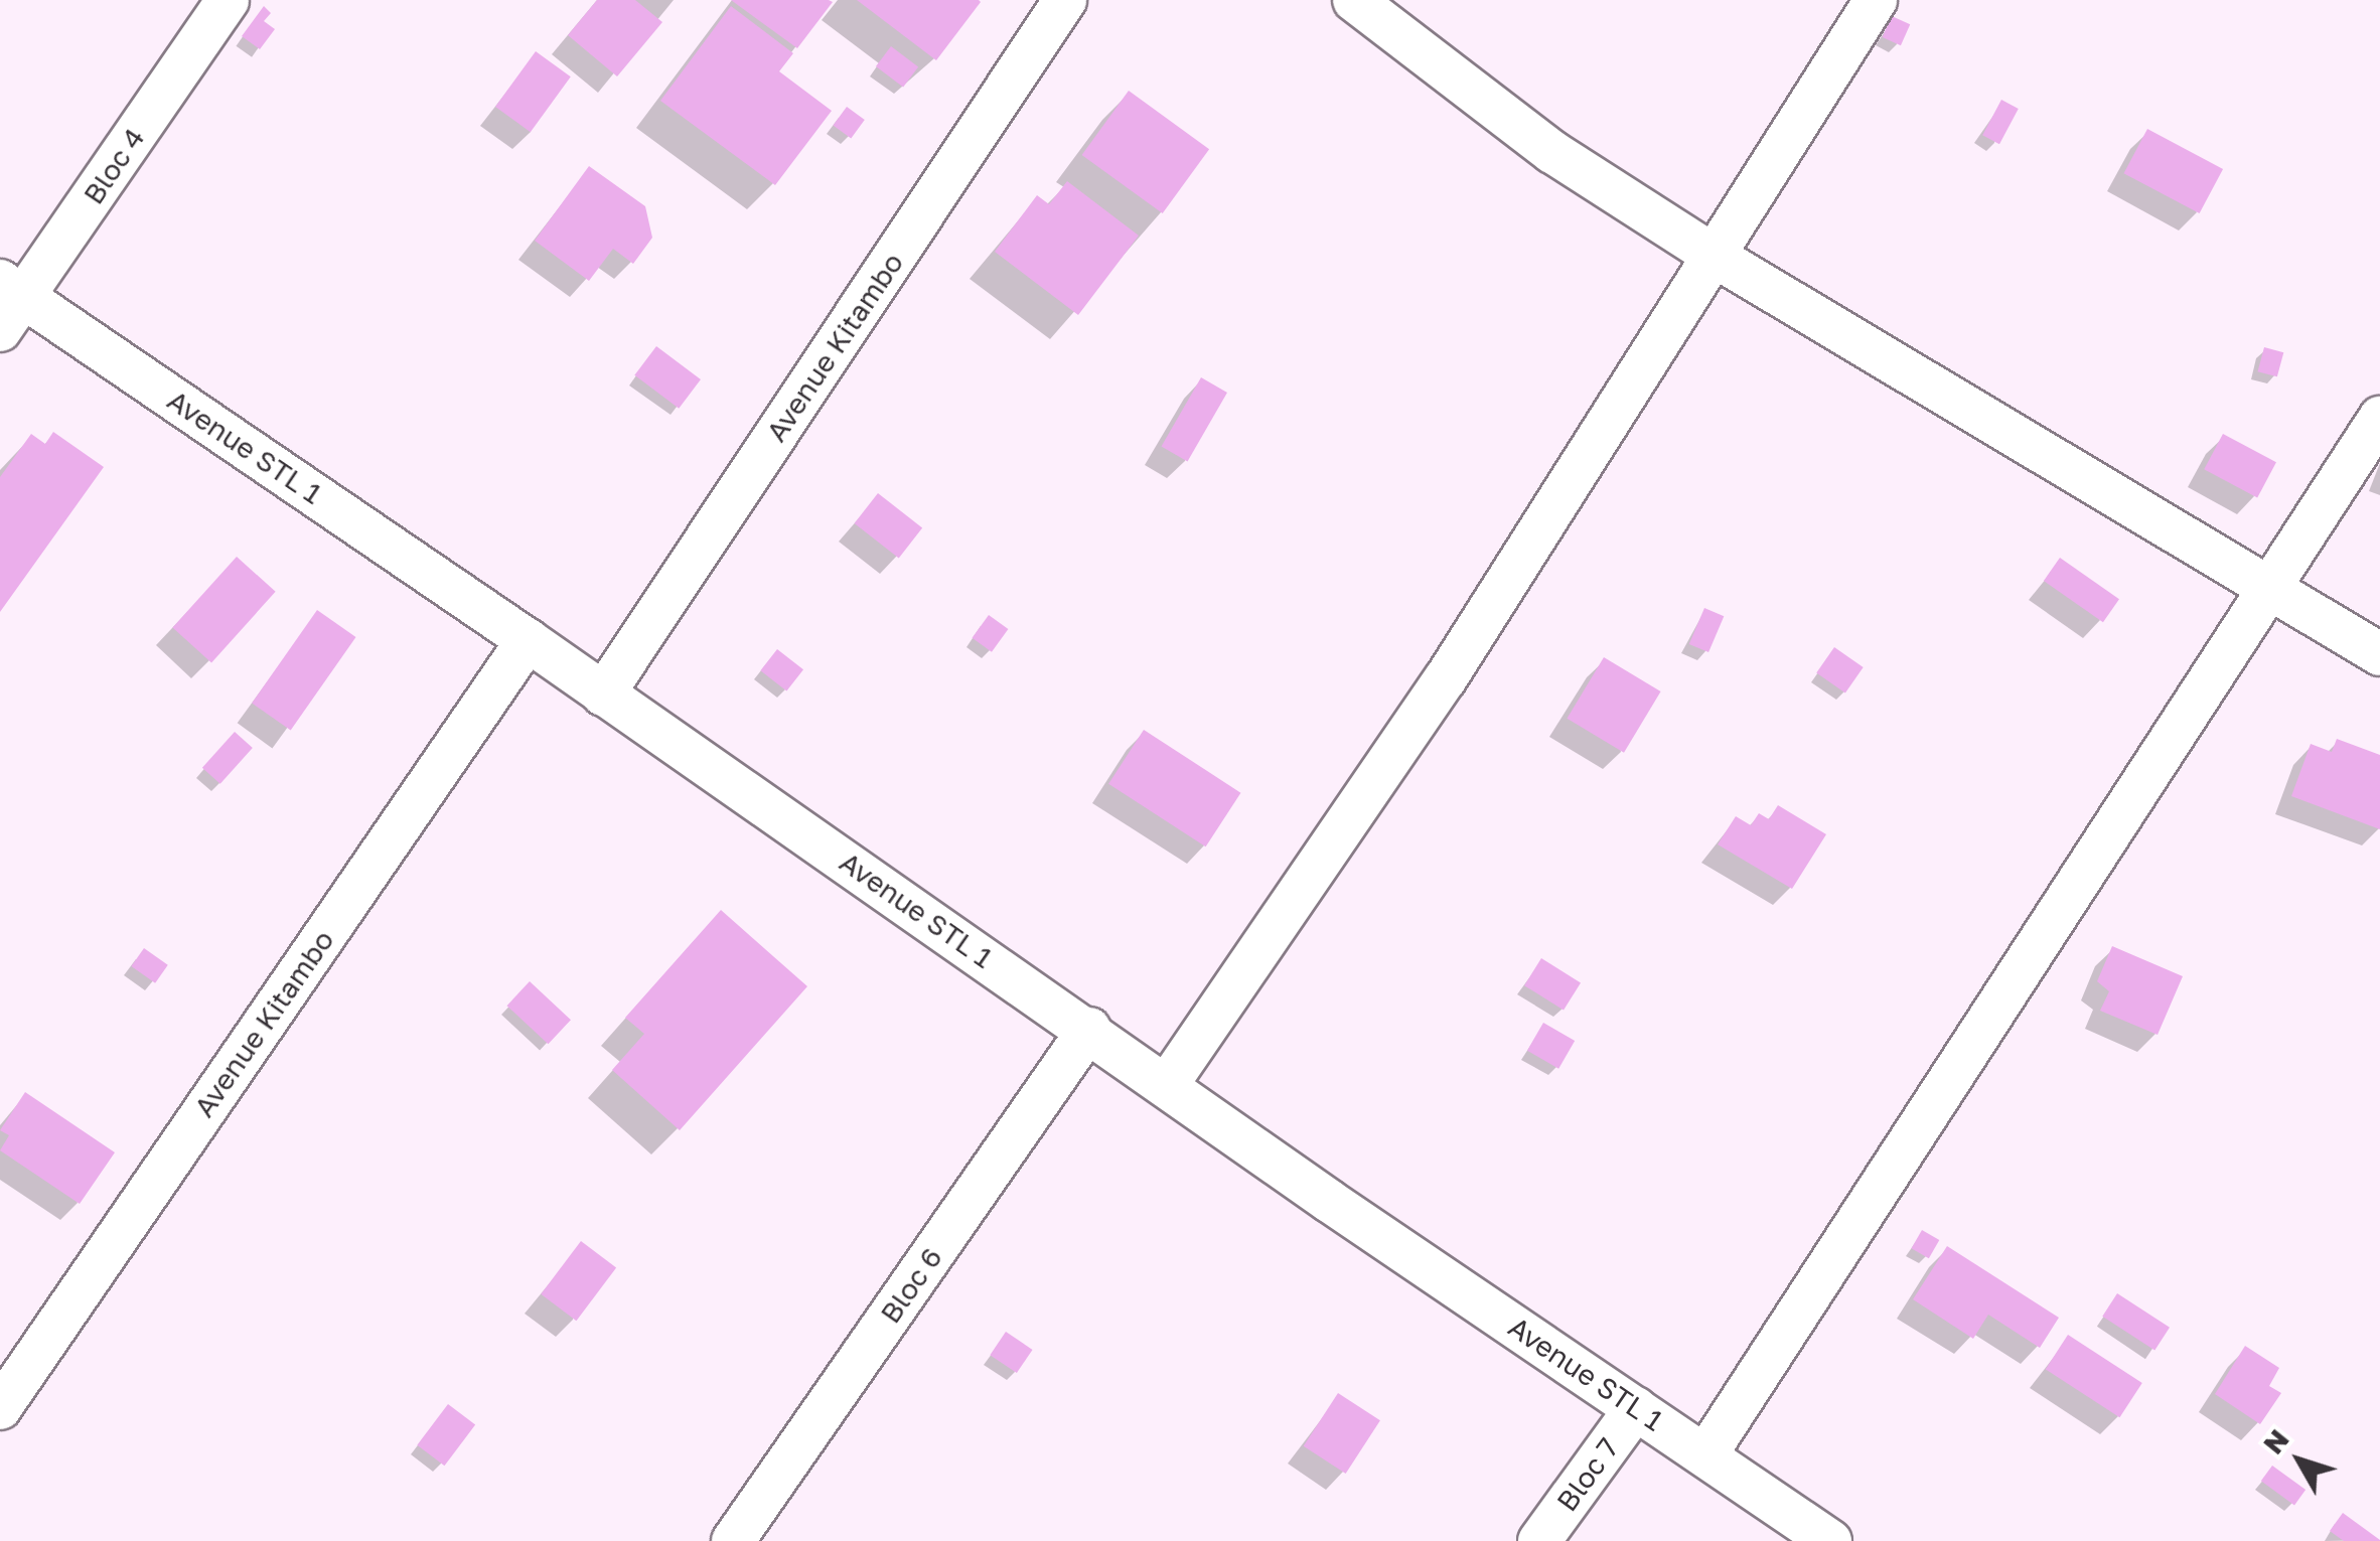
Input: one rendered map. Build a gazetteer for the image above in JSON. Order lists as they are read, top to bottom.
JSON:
{
  "streets": {
    "street": [
      "Bloc 4",
      "Avenue Kitambo",
      "Avenue STL 1",
      "Bloc 6",
      "Bloc 7"
    ]
  },
  "crossings": [
    ["Bloc 4", "Avenue STL 1"],
    ["Avenue Kitambo", "Avenue STL 1"],
    ["Avenue STL 1", "Bloc 6"],
    ["Avenue STL 1", "Bloc 7"]
  ],
  "north": "top left"
}
